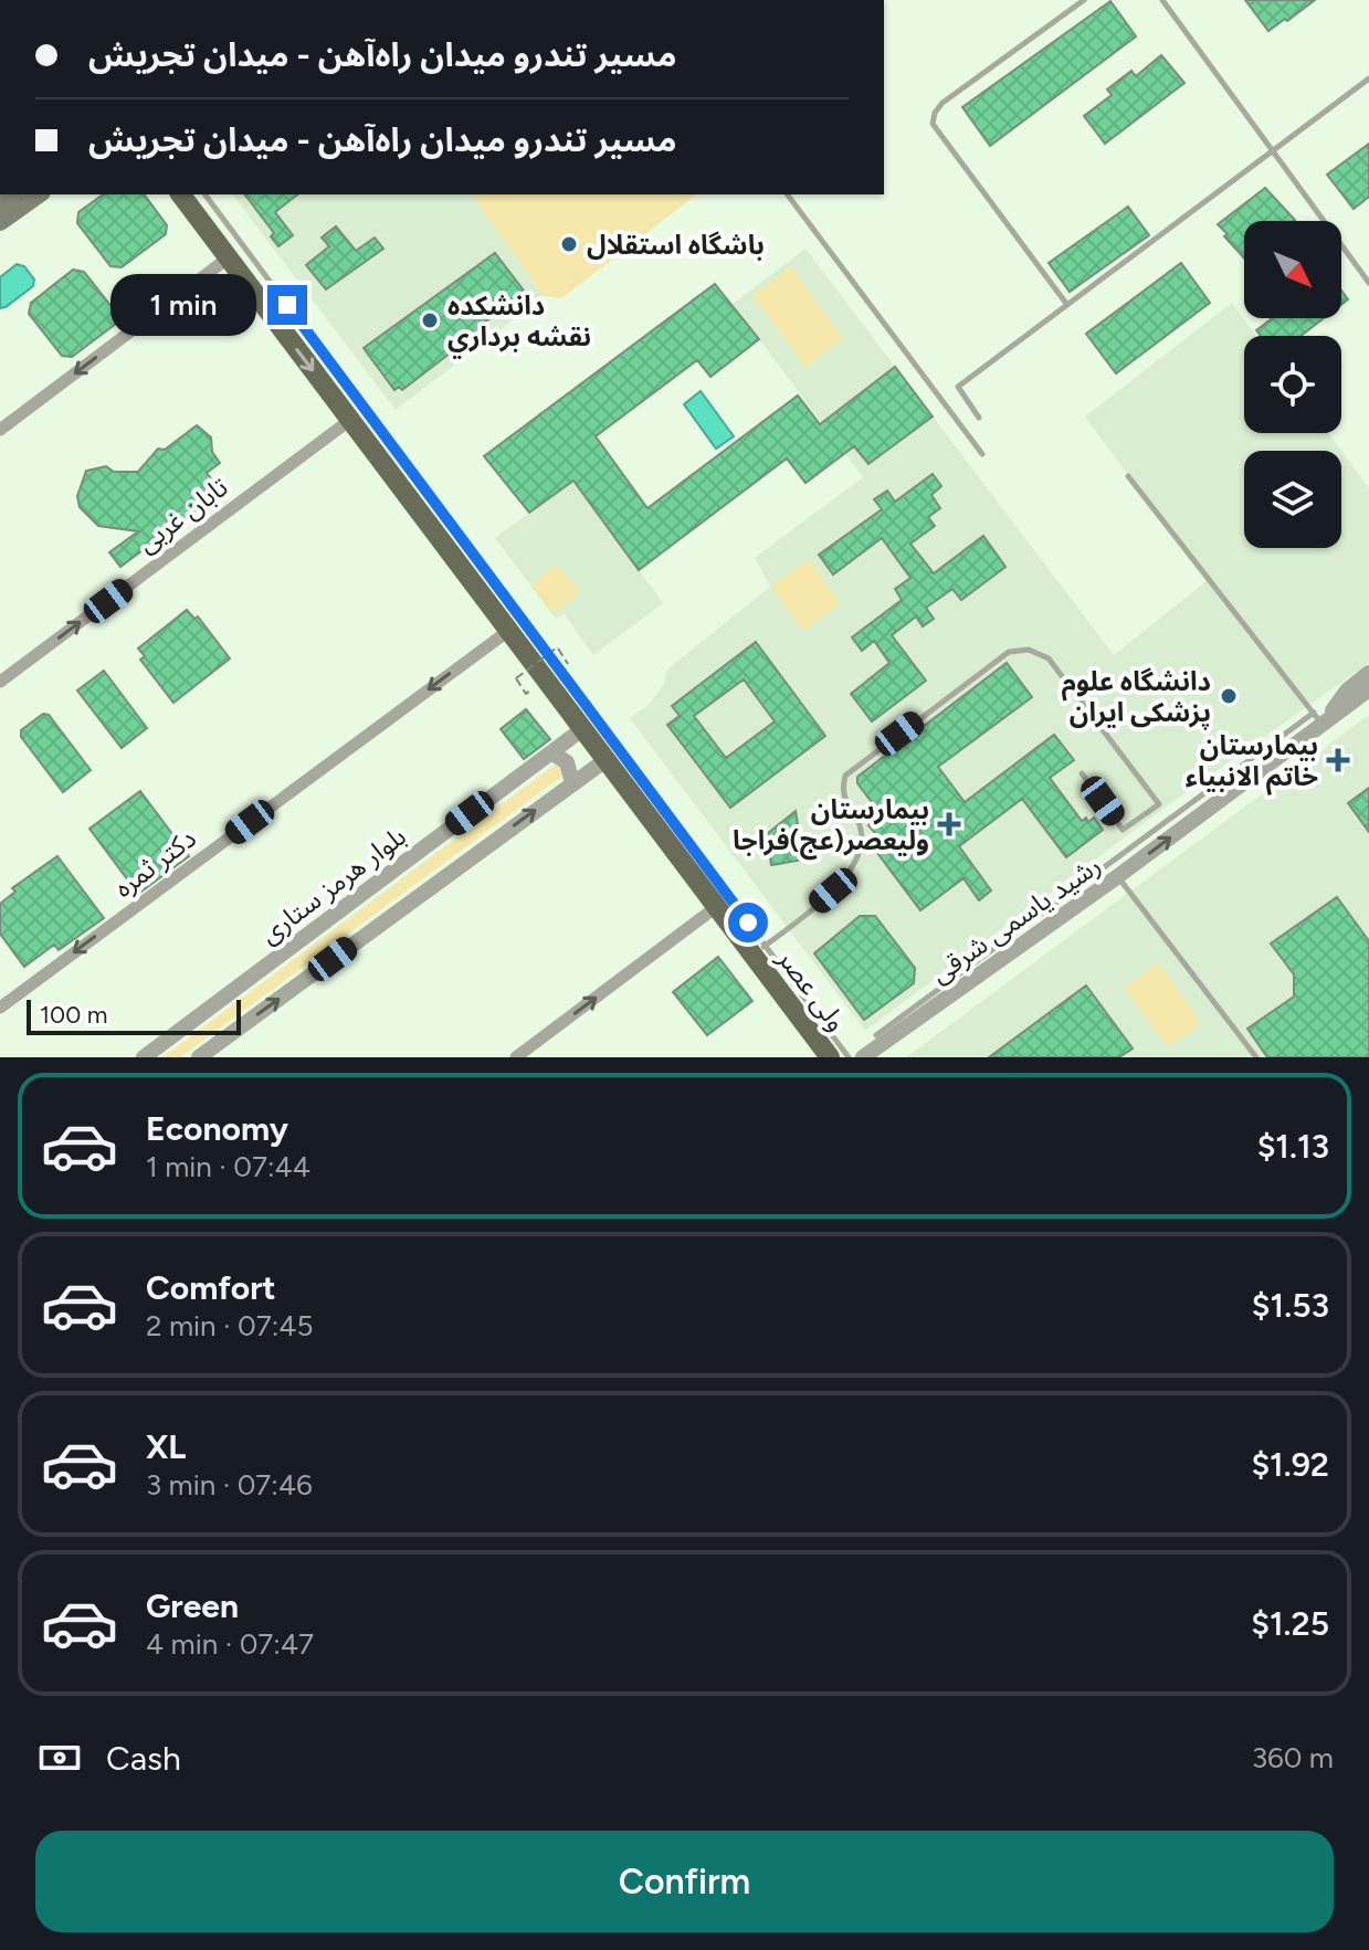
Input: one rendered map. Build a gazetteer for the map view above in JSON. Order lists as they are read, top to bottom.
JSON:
{
  "streets": {
    "main road": ["ولی عصر"],
    "street": [
      "تابان غربی",
      "دکتر ثمره",
      "بلوار هرمز ستاری",
      "رشید یاسمی شرقی"
    ]
  },
  "crossings": [
    ["تابان غربی", "ولی عصر"],
    ["دکتر ثمره", "ولی عصر"],
    ["بلوار هرمز ستاری", "ولی عصر"]
  ],
  "one_way": ["تابان غربی", "دکتر ثمره", "رشید یاسمی شرقی"],
  "places": {
    "other": ["باشگاه استقلال", "دانشكده نقشه برداري", "دانشگاه علوم پزشکی ایران"],
    "health": ["بیمارستان خاتم الانبیاء", "بیمارستان ولیعصر(عج)فراجا"]
  },
  "scale_bar": "100 m",
  "north": "bottom right",
  "page": {
    "banner": ["مسیر تندرو میدان راه‌آهن - میدان تجریش", "مسیر تندرو میدان راه‌آهن - میدان تجریش"],
    "bubble": "1 min",
    "scale": "100 m",
    "list": [
      {
        "name": "Economy",
        "note": "1 min · 07:44",
        "value": "$1.13"
      },
      {
        "name": "Comfort",
        "note": "2 min · 07:45",
        "value": "$1.53"
      },
      {
        "name": "XL",
        "note": "3 min · 07:46",
        "value": "$1.92"
      },
      {
        "name": "Green",
        "note": "4 min · 07:47",
        "value": "$1.25"
      }
    ],
    "pay": ["Cash", "360 m"],
    "buttons": "Confirm"
  }
}
